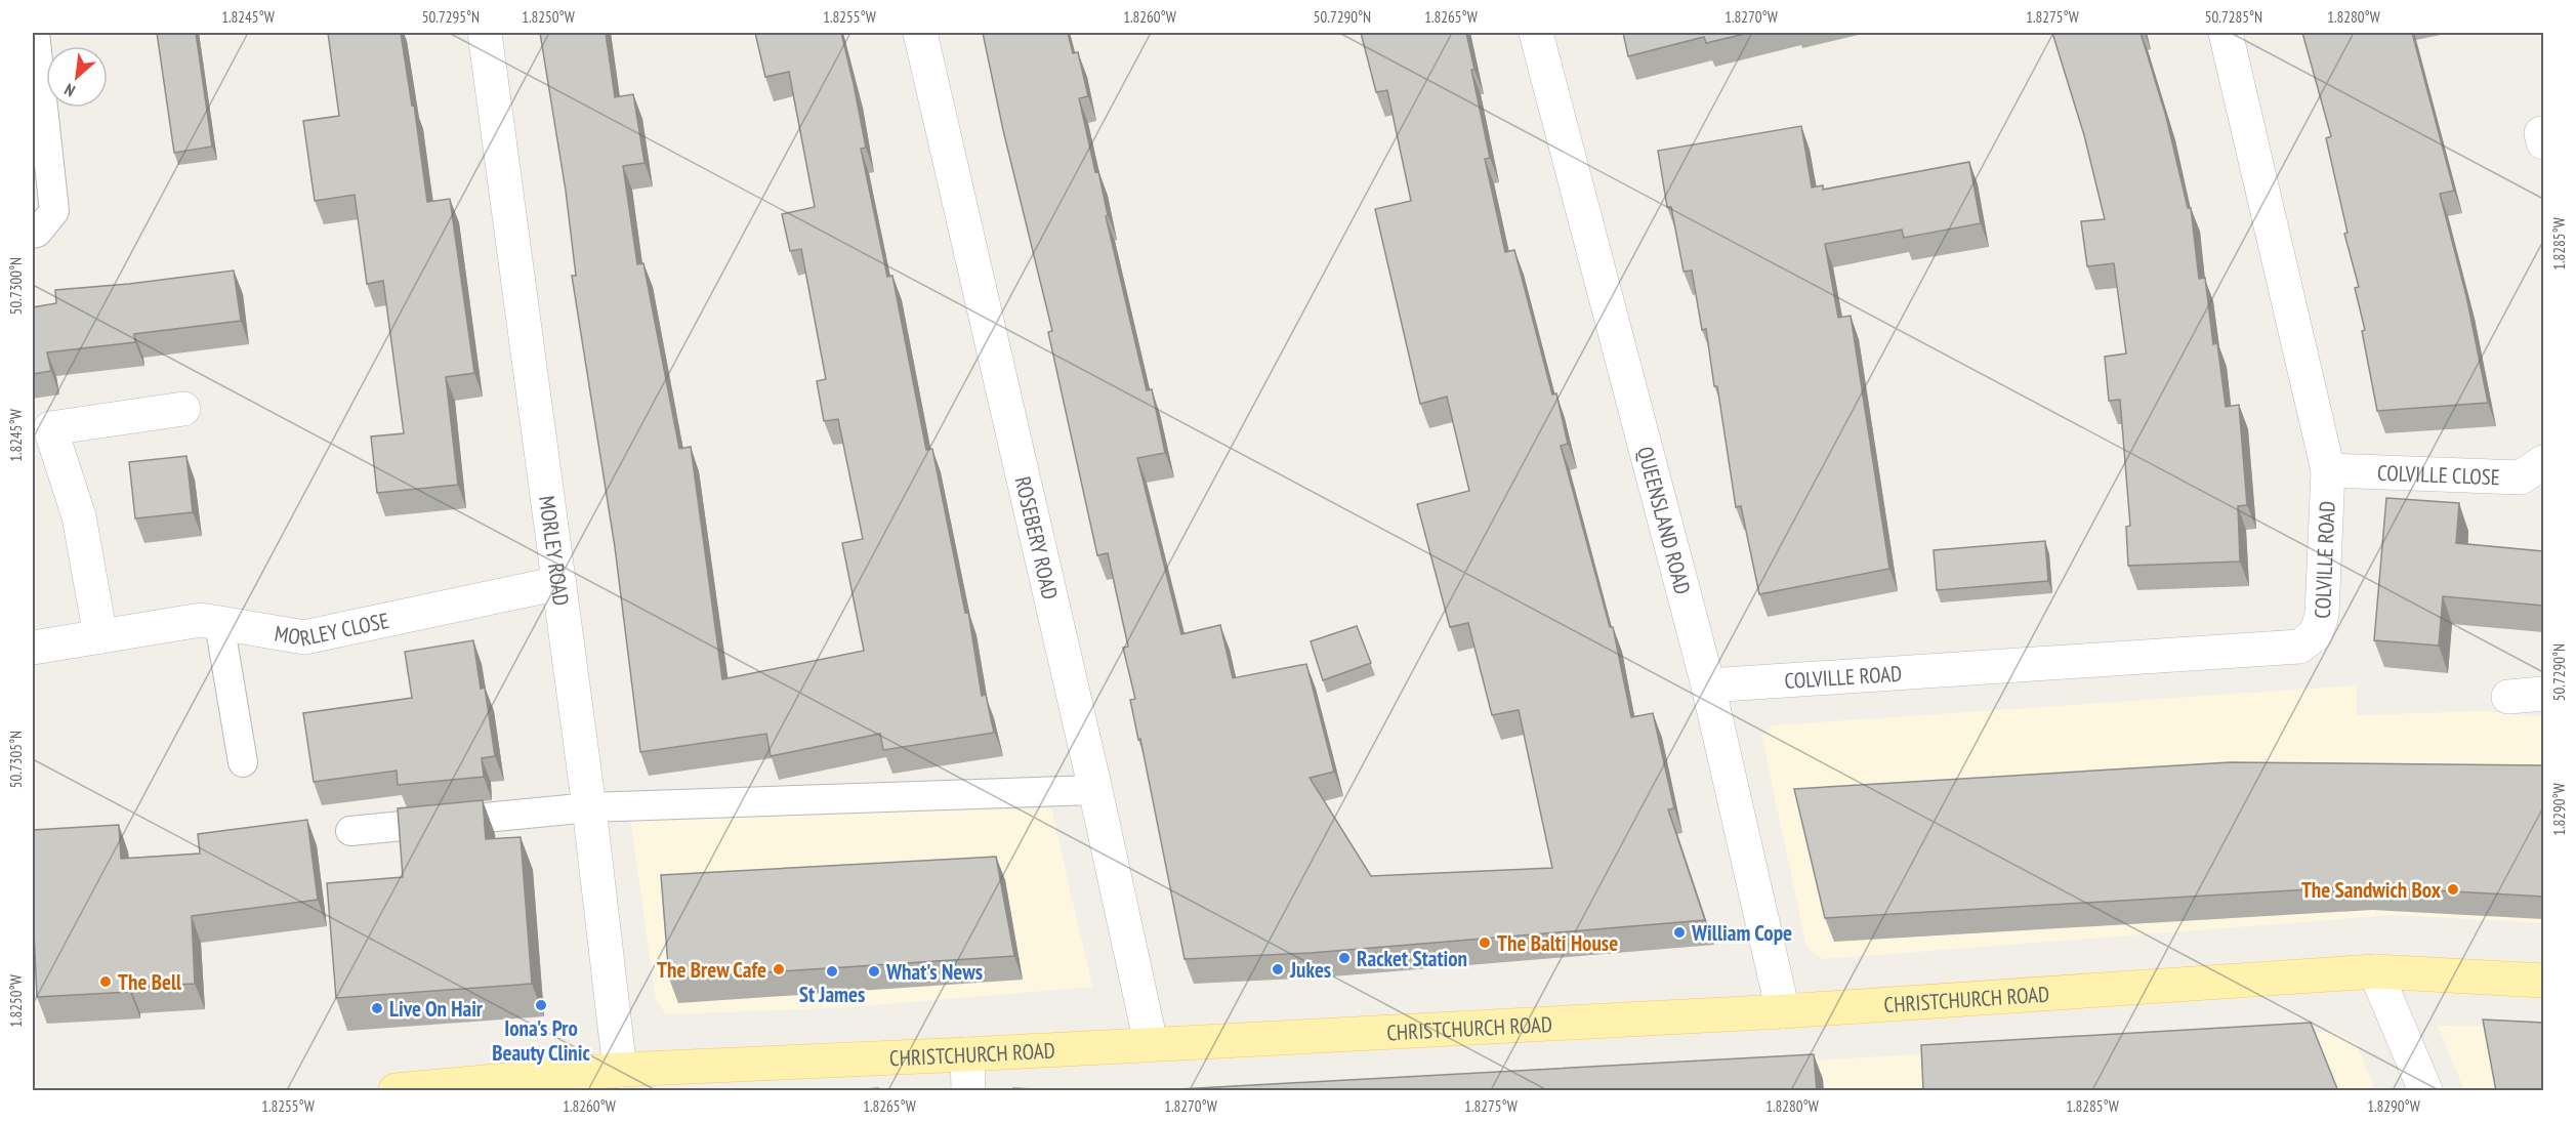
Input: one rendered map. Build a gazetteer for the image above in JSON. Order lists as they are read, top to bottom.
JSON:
{
  "streets": {
    "main road": ["CHRISTCHURCH ROAD"],
    "street": [
      "COLVILLE CLOSE",
      "QUEENSLAND ROAD",
      "ROSEBERY ROAD",
      "MORLEY ROAD",
      "COLVILLE ROAD",
      "MORLEY CLOSE"
    ]
  },
  "crossings": [
    ["COLVILLE CLOSE", "COLVILLE ROAD"],
    ["QUEENSLAND ROAD", "COLVILLE ROAD"],
    ["QUEENSLAND ROAD", "CHRISTCHURCH ROAD"],
    ["ROSEBERY ROAD", "CHRISTCHURCH ROAD"],
    ["MORLEY ROAD", "MORLEY CLOSE"],
    ["MORLEY ROAD", "CHRISTCHURCH ROAD"]
  ],
  "places": [
    "The Sandwich Box",
    "William Cope",
    "The Balti House",
    "Racket Station",
    "The Brew Cafe",
    "Jukes",
    "St James",
    "What's News",
    "The Bell",
    "Iona's Pro Beauty Clinic",
    "Live On Hair"
  ],
  "north": "bottom left",
  "coordinates": [
    "1.8245°W",
    "50.7295°N",
    "1.8250°W",
    "1.8255°W",
    "1.8260°W",
    "50.7290°N",
    "1.8265°W",
    "1.8270°W",
    "1.8275°W",
    "50.7285°N",
    "1.8280°W",
    "1.8285°W",
    "50.7300°N",
    "50.7305°N",
    "1.8290°W"
  ]
}
